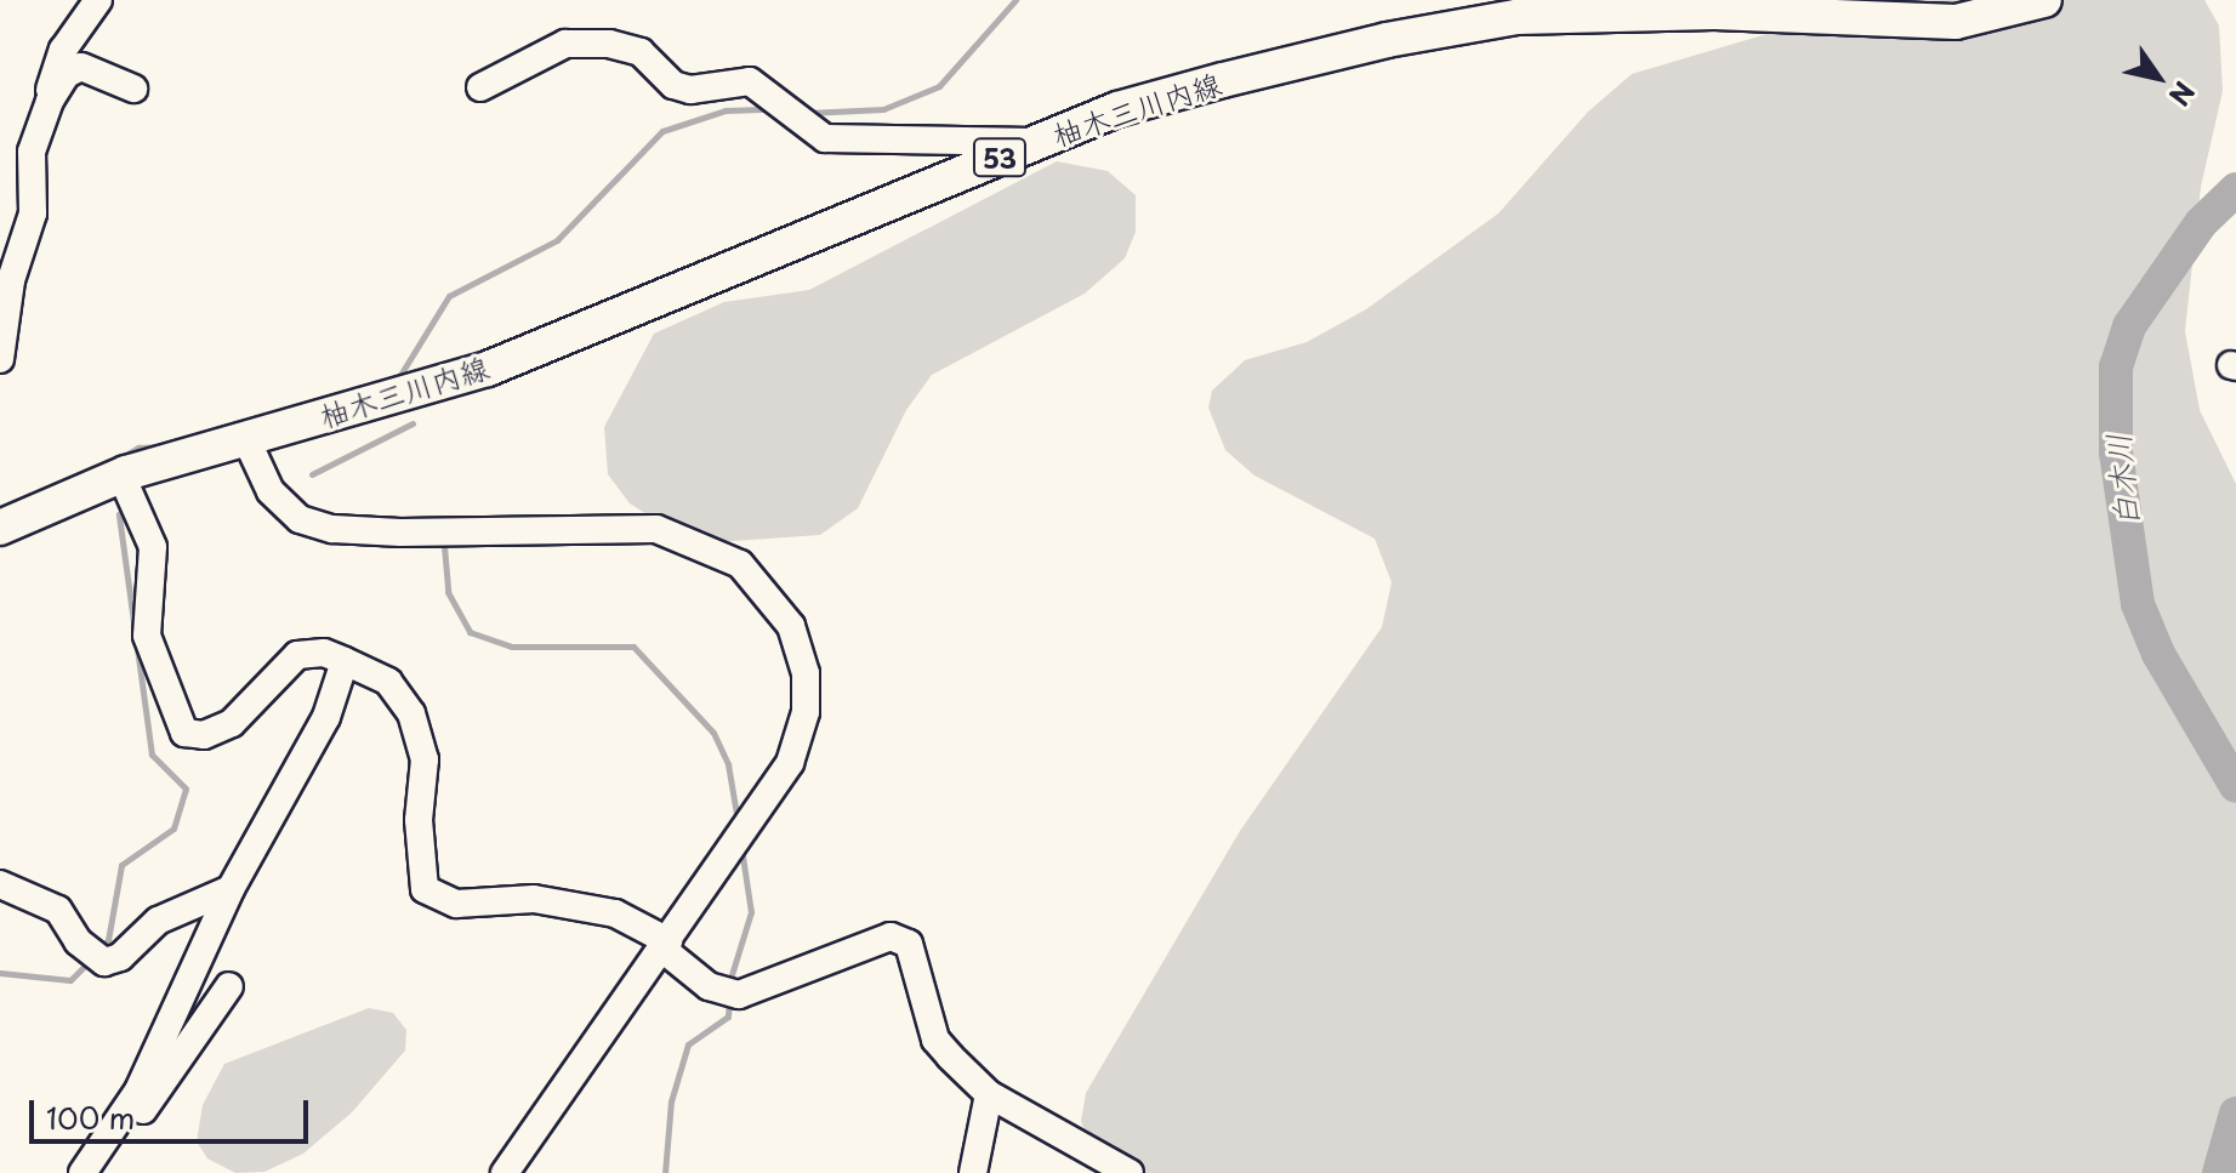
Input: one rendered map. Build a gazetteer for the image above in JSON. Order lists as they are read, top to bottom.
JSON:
{
  "streets": {
    "main road": ["柚木三川内線", "53"]
  },
  "water": ["白木川"],
  "scale_bar": "100 m",
  "north": "bottom right"
}
